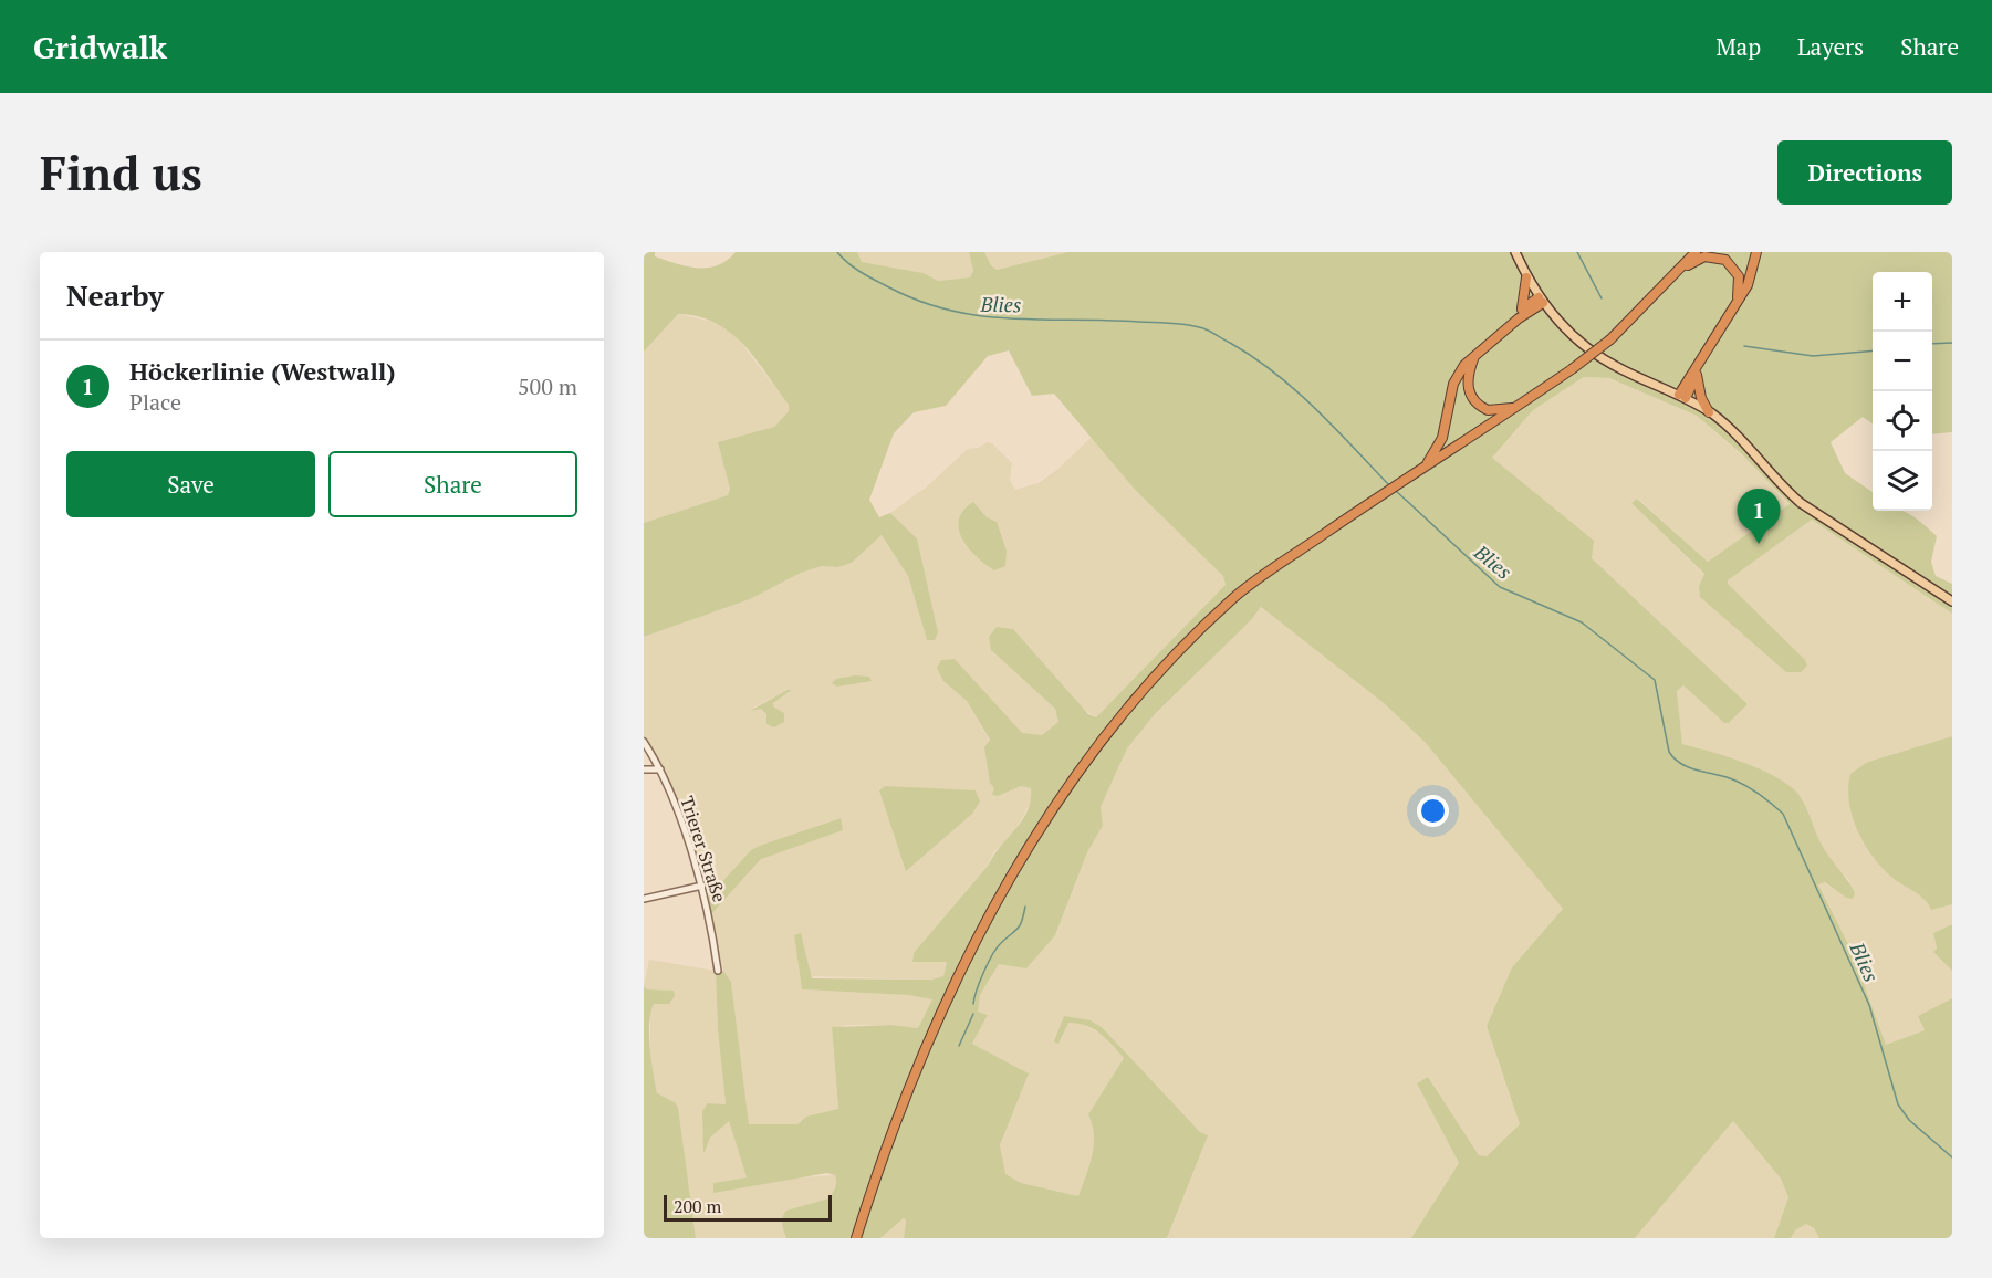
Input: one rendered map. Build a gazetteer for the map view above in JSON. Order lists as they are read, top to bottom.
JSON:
{
  "streets": {
    "street": ["Trierer Straße"]
  },
  "water": ["Blies"],
  "scale_bar": "200 m",
  "page": {
    "header": "Gridwalk",
    "nav": ["Map", "Layers", "Share"],
    "buttons": [
      "Directions",
      ["Save", "Share"]
    ],
    "title": "Find us",
    "heading": "Nearby",
    "map_buttons": ["+", "−"],
    "list": [
      {
        "mark": "1",
        "name": "Höckerlinie (Westwall)",
        "note": "Place",
        "value": "500 m"
      }
    ],
    "pins": "1",
    "scale": "200 m"
  }
}
